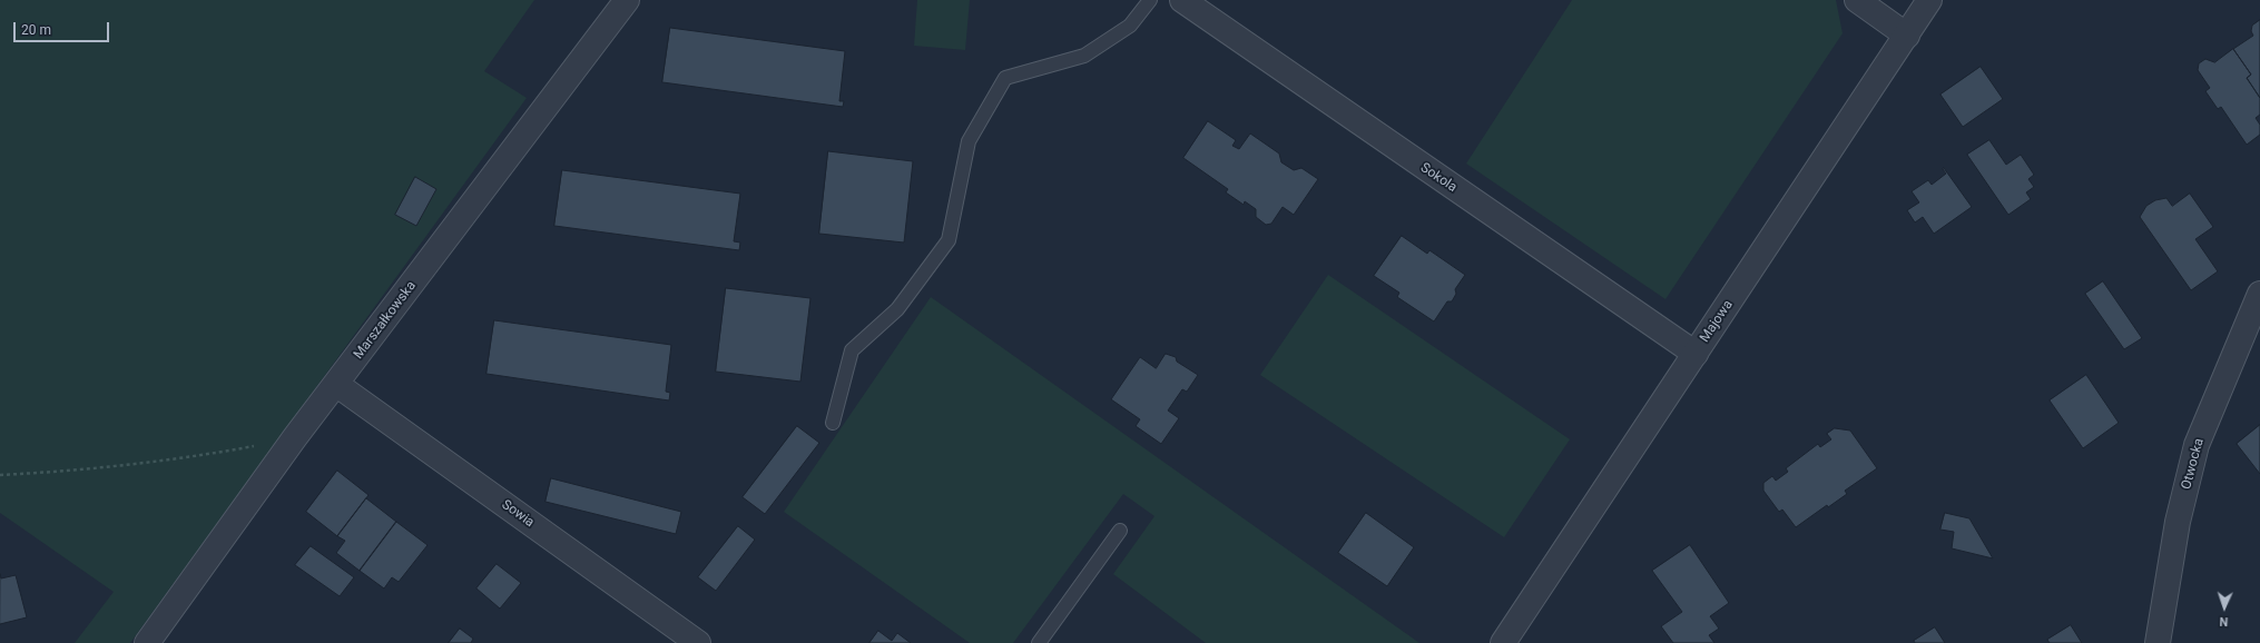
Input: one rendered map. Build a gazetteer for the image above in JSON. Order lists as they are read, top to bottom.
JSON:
{
  "streets": {
    "street": [
      "Sokola",
      "Marszałkowska",
      "Majowa",
      "Otwocka",
      "Sowia"
    ]
  },
  "crossings": [
    ["Sokola", "Majowa"],
    ["Marszałkowska", "Sowia"]
  ],
  "scale_bar": "20 m",
  "north": "bottom"
}
